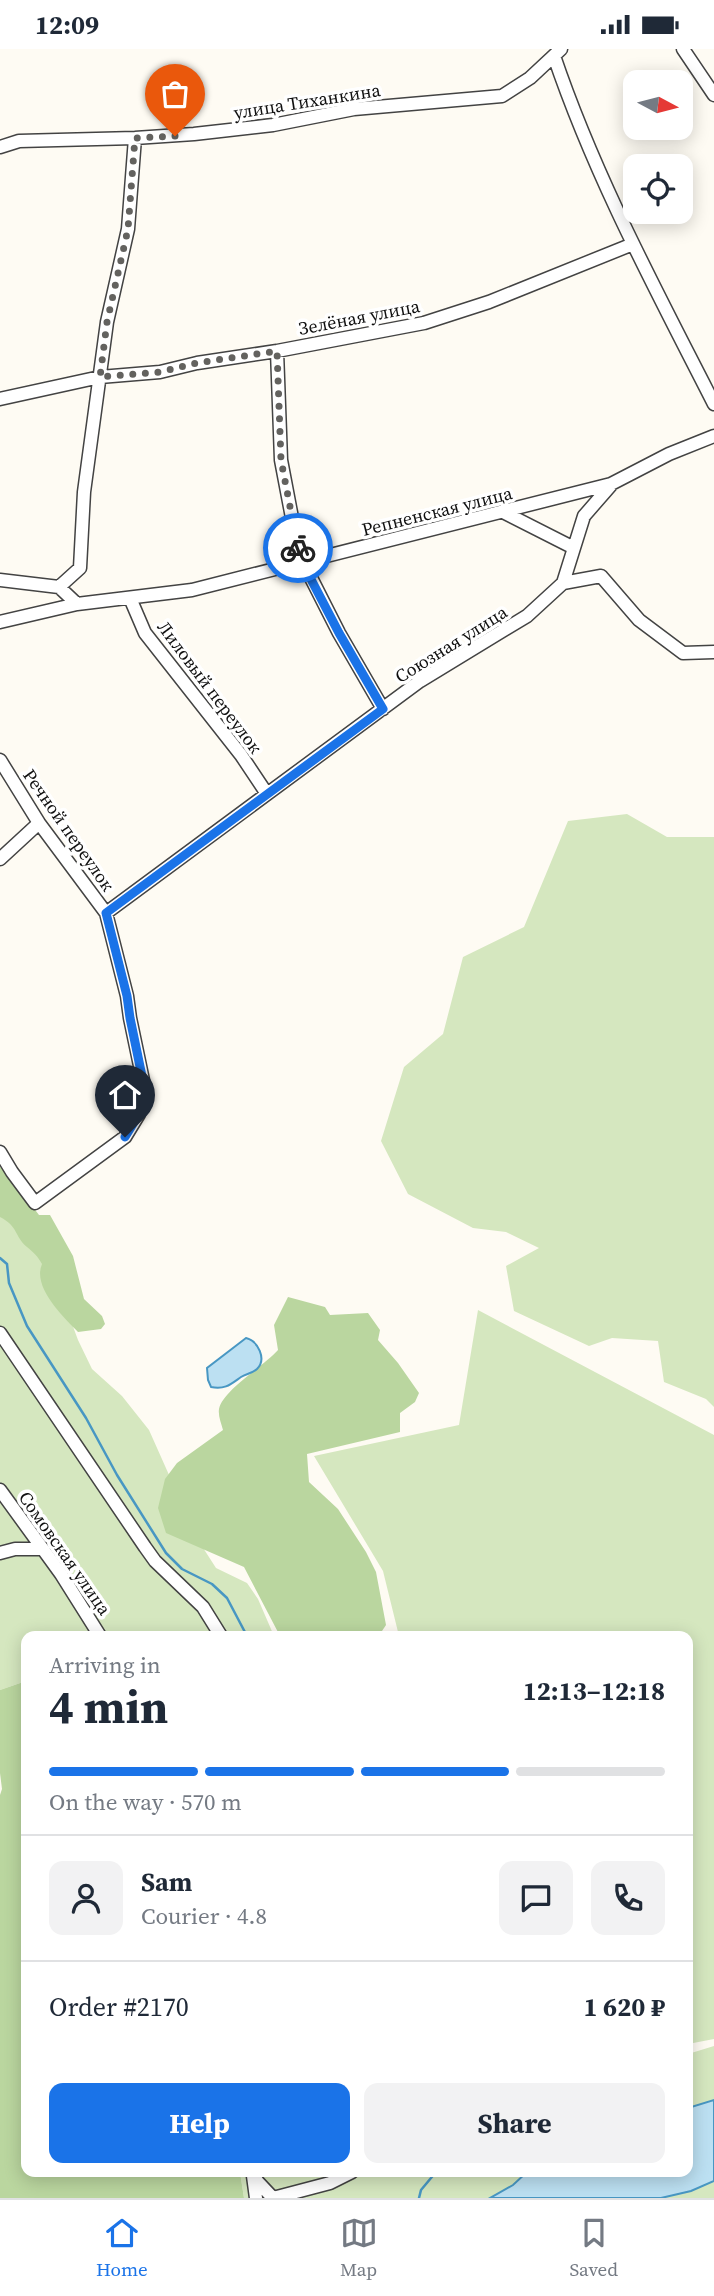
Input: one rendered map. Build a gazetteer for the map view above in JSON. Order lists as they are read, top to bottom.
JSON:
{
  "streets": {
    "street": [
      "улица Тиханкина",
      "Зелёная улица",
      "Репненская улица",
      "Союзная улица",
      "Лиловый переулок",
      "Речной переулок",
      "Сомовская улица"
    ]
  },
  "crossings": [
    ["Репненская улица", "Лиловый переулок"],
    ["Союзная улица", "Лиловый переулок"],
    ["Союзная улица", "Речной переулок"]
  ],
  "north": "right",
  "page": {
    "status": "12:09",
    "heading": ["4 min", "Arriving in", "12:13–12:18"],
    "panel": [
      "Sam",
      "Courier · 4.8",
      "Order #2170",
      "1 620 ₽"
    ],
    "bar": "On the way · 570 m",
    "buttons": ["Help", "Share"],
    "tabs": ["Home", "Map", "Saved"]
  }
}
